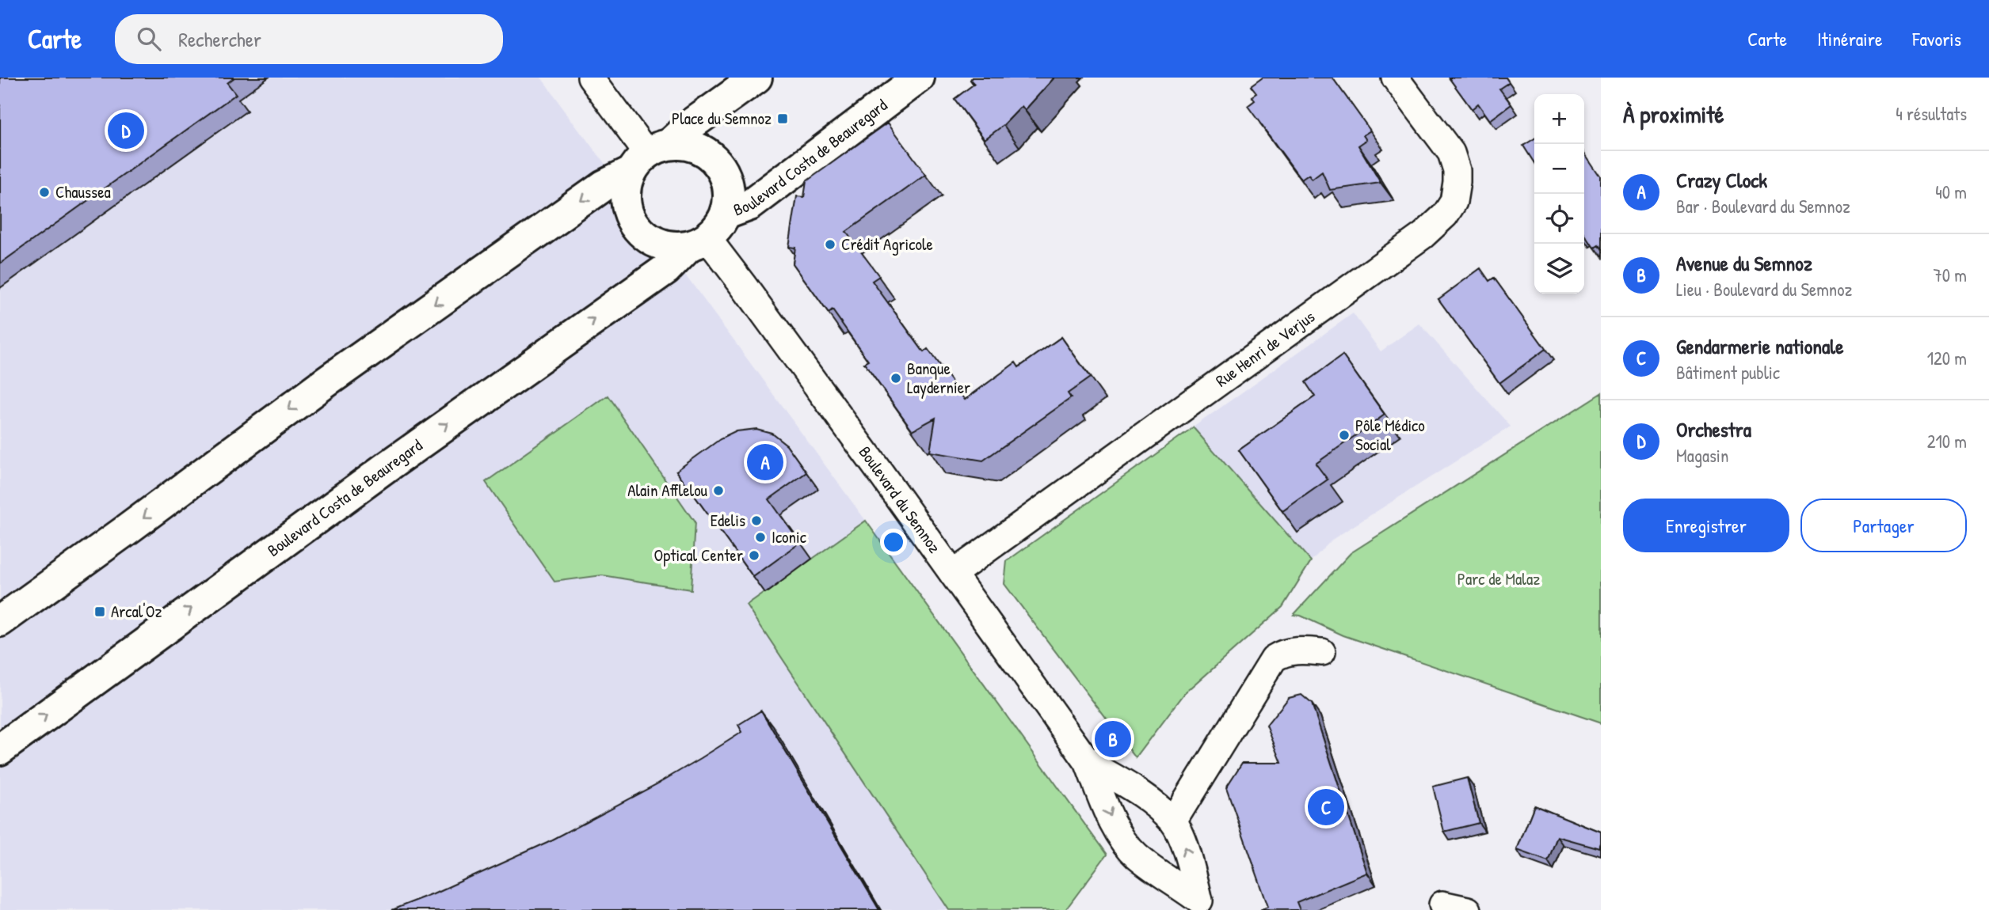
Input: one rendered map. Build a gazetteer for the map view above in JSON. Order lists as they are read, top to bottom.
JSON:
{
  "streets": {
    "street": ["Boulevard Costa de Beauregard", "Rue Henri de Verjus", "Boulevard du Semnoz"]
  },
  "crossings": [
    ["Boulevard Costa de Beauregard", "Boulevard du Semnoz"],
    ["Rue Henri de Verjus", "Boulevard du Semnoz"]
  ],
  "parks": ["Parc de Malaz"],
  "places": {
    "transit": ["Place du Semnoz", "Arcal'Oz"],
    "other": [
      "Chaussea",
      "Crédit Agricole",
      "Banque Laydernier",
      "Pôle Médico Social",
      "Alain Afflelou",
      "Edelis",
      "Iconic",
      "Optical Center"
    ]
  },
  "page": {
    "header": "Carte",
    "search": "Rechercher",
    "nav": ["Carte", "Itinéraire", "Favoris"],
    "heading": ["À proximité", "4 résultats"],
    "map_buttons": ["+", "−"],
    "pins": [
      "D",
      "A",
      "B",
      "C"
    ],
    "list": [
      {
        "mark": "A",
        "name": "Crazy Clock",
        "note": "Bar · Boulevard du Semnoz",
        "value": "40 m"
      },
      {
        "mark": "B",
        "name": "Avenue du Semnoz",
        "note": "Lieu · Boulevard du Semnoz",
        "value": "70 m"
      },
      {
        "mark": "C",
        "name": "Gendarmerie nationale",
        "note": "Bâtiment public",
        "value": "120 m"
      },
      {
        "mark": "D",
        "name": "Orchestra",
        "note": "Magasin",
        "value": "210 m"
      }
    ],
    "buttons": ["Enregistrer", "Partager"]
  }
}
